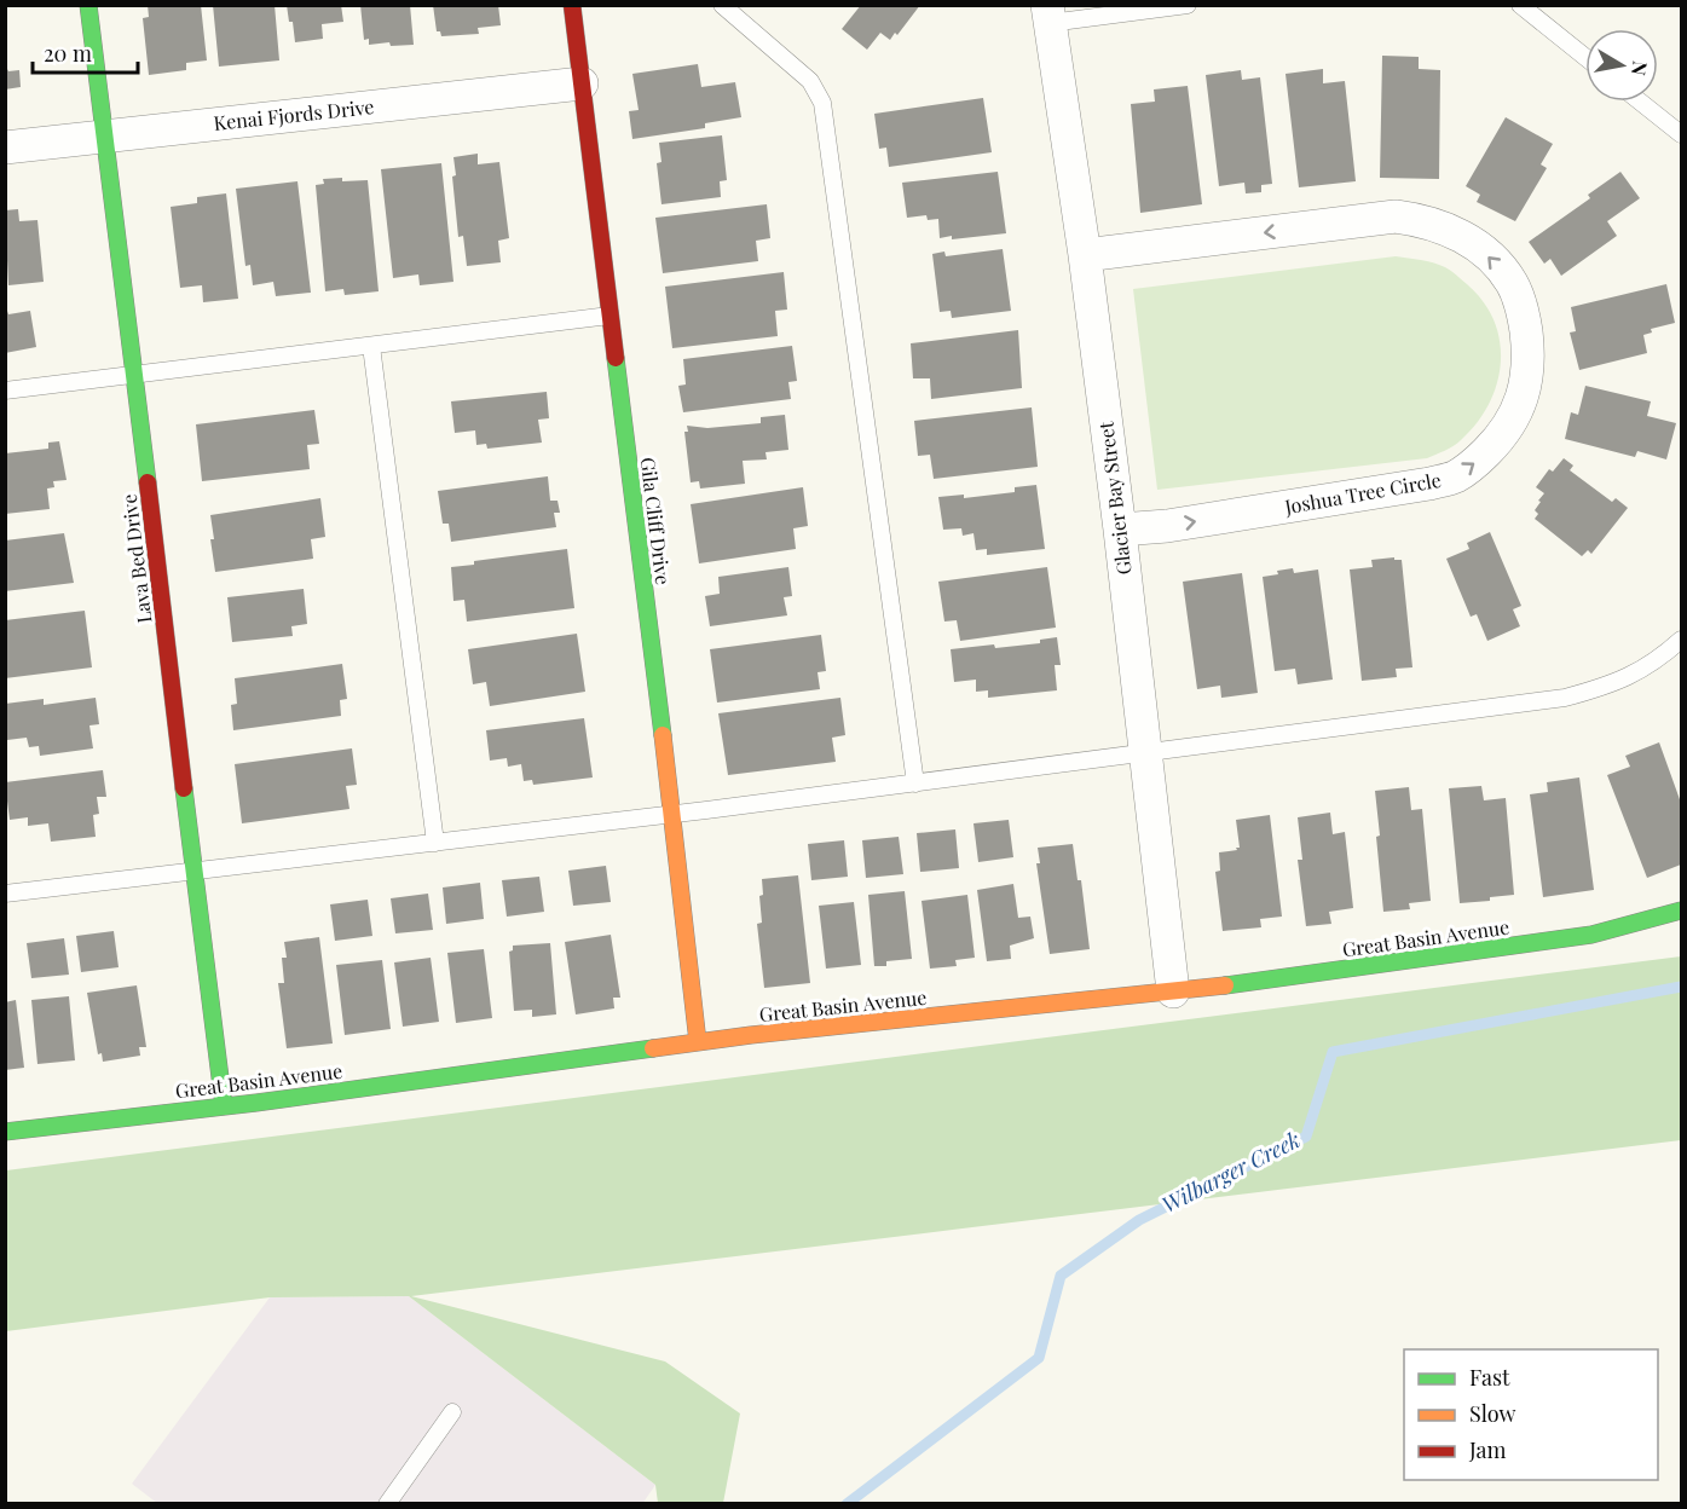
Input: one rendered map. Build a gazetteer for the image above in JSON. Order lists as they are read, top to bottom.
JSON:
{
  "streets": {
    "street": [
      "Kenai Fjords Drive",
      "Joshua Tree Circle",
      "Glacier Bay Street",
      "Gila Cliff Drive",
      "Lava Bed Drive",
      "Great Basin Avenue"
    ]
  },
  "crossings": [
    ["Kenai Fjords Drive", "Gila Cliff Drive"],
    ["Kenai Fjords Drive", "Lava Bed Drive"],
    ["Joshua Tree Circle", "Glacier Bay Street"],
    ["Glacier Bay Street", "Great Basin Avenue"],
    ["Gila Cliff Drive", "Great Basin Avenue"],
    ["Lava Bed Drive", "Great Basin Avenue"]
  ],
  "water": ["Wilbarger Creek"],
  "legend": ["Fast", "Slow", "Jam"],
  "scale_bar": "20 m",
  "north": "right"
}
